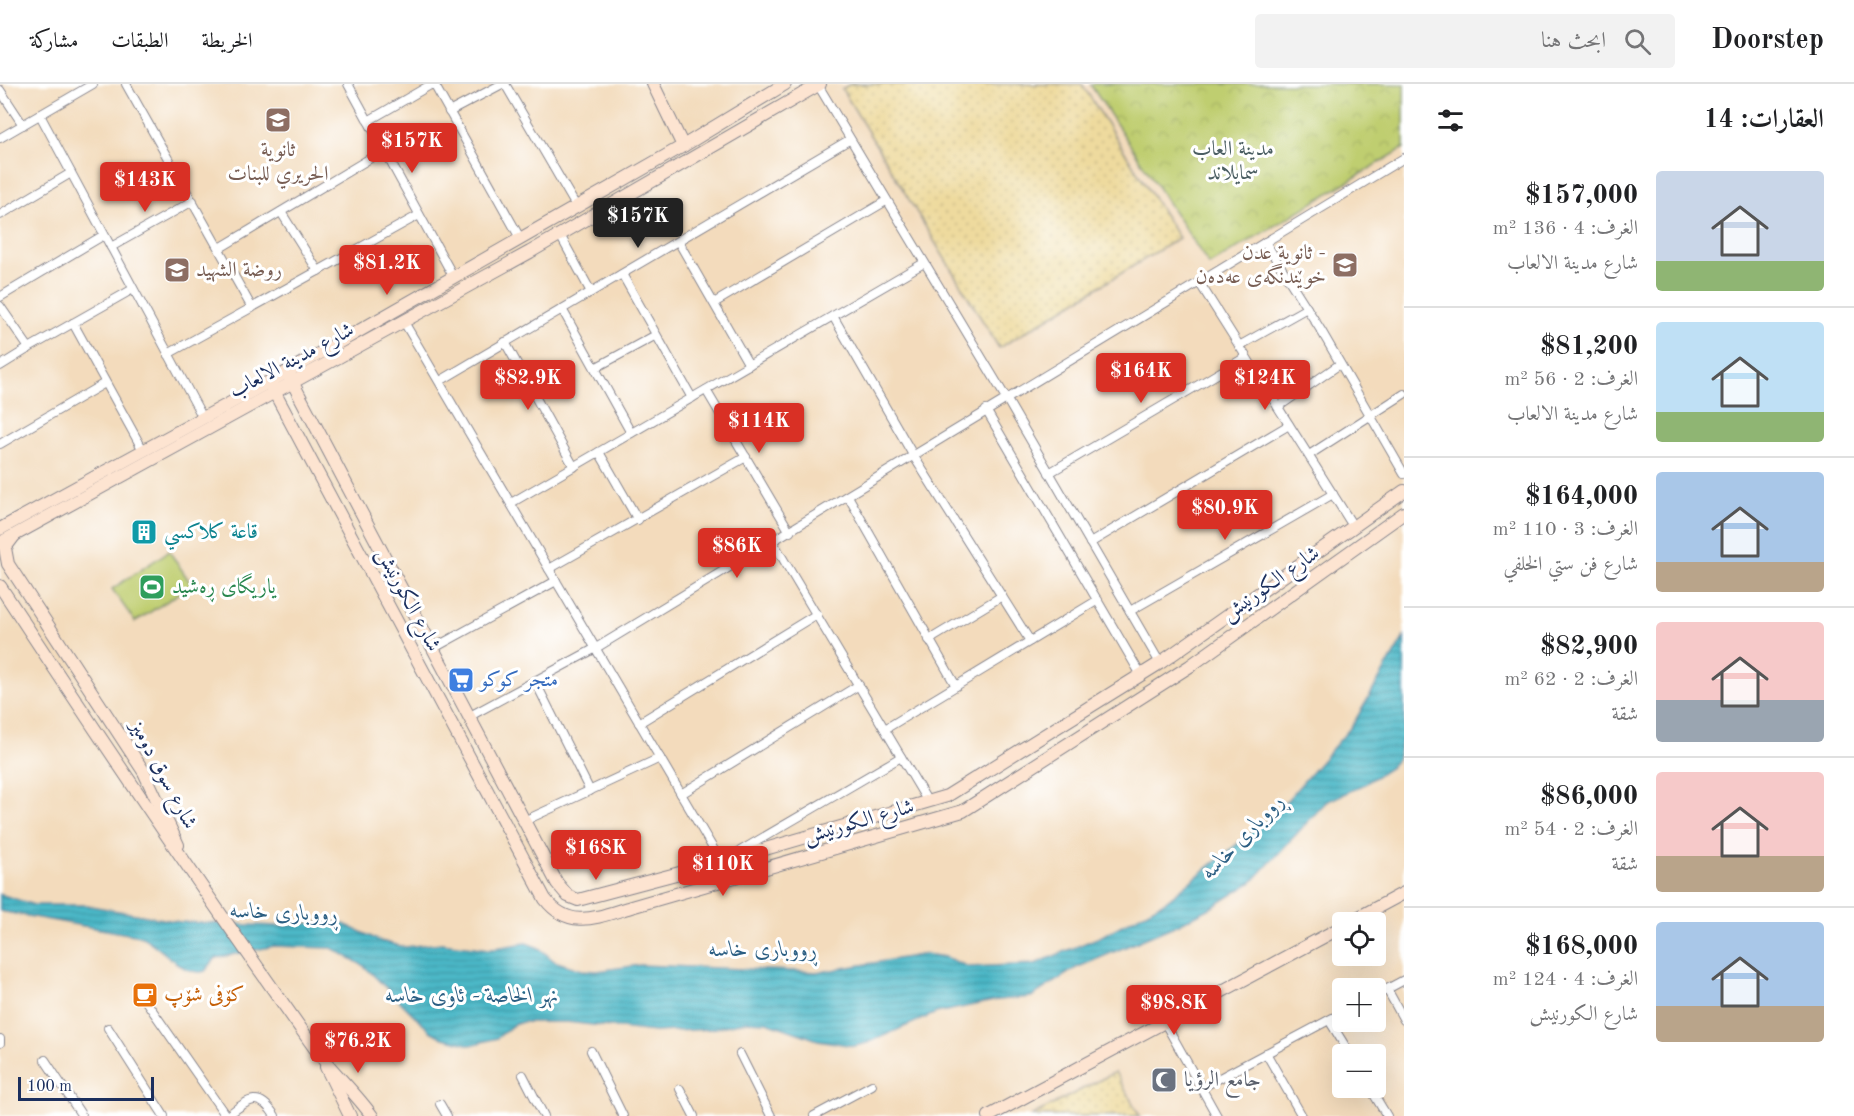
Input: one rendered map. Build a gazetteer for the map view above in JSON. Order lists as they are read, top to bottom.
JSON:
{
  "streets": {
    "main road": ["شارع مدينة الالعاب", "شارع الكورنيش", "شارع سوق دوميز"]
  },
  "crossings": [
    ["شارع مدينة الالعاب", "شارع الكورنيش"],
    ["شارع مدينة الالعاب", "شارع سوق دوميز"]
  ],
  "water": ["ڕووباری خاسە", "نهر الخاصة - ئاوی خاسە"],
  "parks": ["مدينة العاب سمايلاند"],
  "places": {
    "school or university": ["ثانوية الحريري للبنات", "ثانوية عدن - خوێندنگەی عەدەن", "روضة الشهيد"],
    "building": ["قاعة كلاكسي"],
    "sports": ["یاریگای ڕەشید"],
    "supermarket": ["متجر كوكو"],
    "cafe": ["کۆفی شۆپ"],
    "mosque": ["جامع الرؤيا"]
  },
  "scale_bar": "100 m",
  "page": {
    "header": "Doorstep",
    "search": "ابحث هنا",
    "nav": ["الخريطة", "الطبقات", "مشاركة"],
    "heading": "العقارات: 14",
    "price": [
      "$157K",
      "$143K",
      "$157K",
      "$81.2K",
      "$164K",
      "$82.9K",
      "$124K",
      "$114K",
      "$80.9K",
      "$86K",
      "$168K",
      "$110K",
      "$98.8K",
      "$76.2K"
    ],
    "list": [
      {
        "name": "$157,000",
        "note": "الغرف: 4 · 136 m² · شارع مدينة الالعاب"
      },
      {
        "name": "$81,200",
        "note": "الغرف: 2 · 56 m² · شارع مدينة الالعاب"
      },
      {
        "name": "$164,000",
        "note": "الغرف: 3 · 110 m² · شارع فن ستي الخلفي"
      },
      {
        "name": "$82,900",
        "note": "الغرف: 2 · 62 m² · شقة"
      },
      {
        "name": "$86,000",
        "note": "الغرف: 2 · 54 m² · شقة"
      },
      {
        "name": "$168,000",
        "note": "الغرف: 4 · 124 m² · شارع الكورنيش"
      }
    ],
    "map_buttons": ["+", "−"],
    "scale": "100 m"
  }
}
